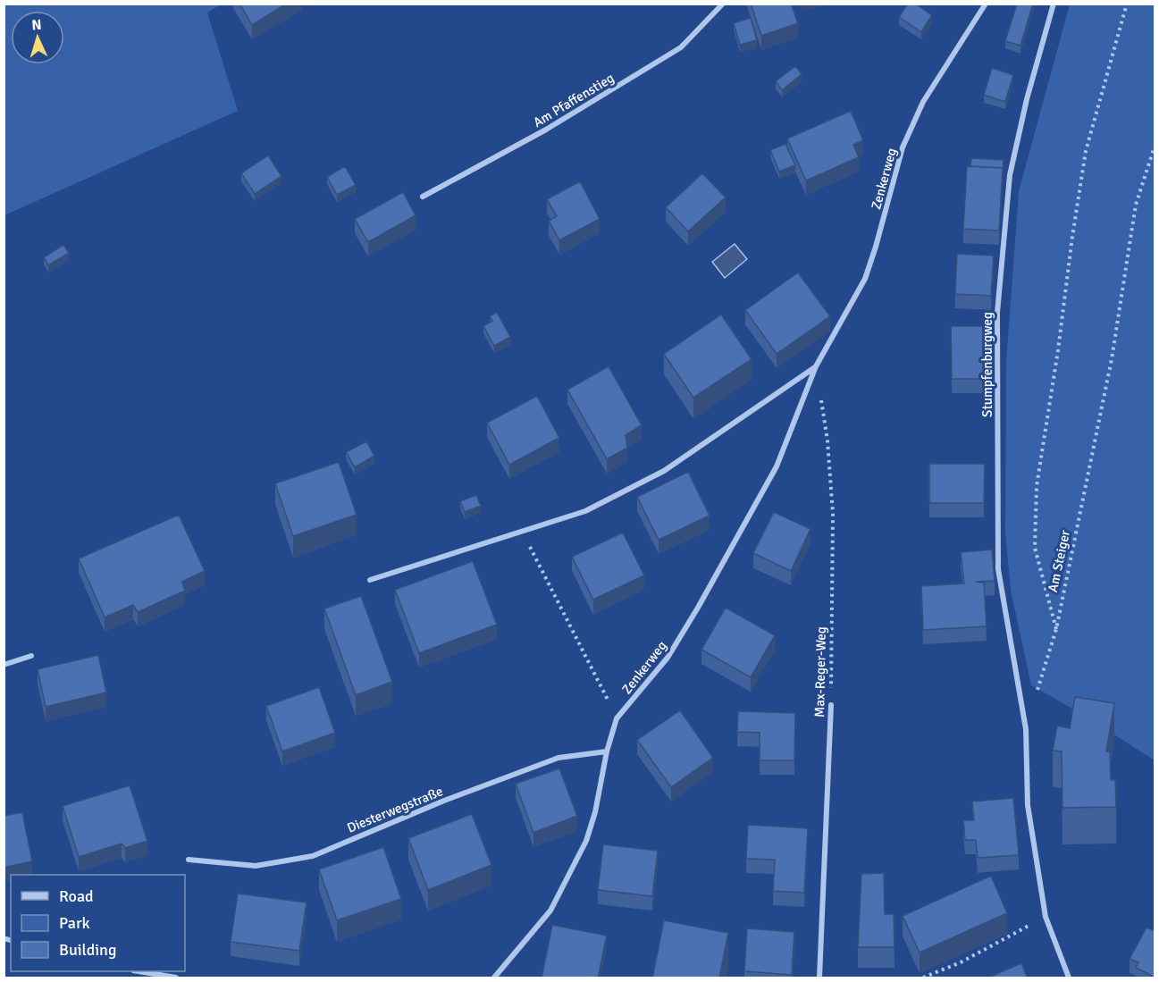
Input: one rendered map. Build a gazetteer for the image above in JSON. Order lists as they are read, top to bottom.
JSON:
{
  "streets": {
    "street": [
      "Am Pfaffenstieg",
      "Zenkerweg",
      "Stumpfenburgweg",
      "Max-Reger-Weg",
      "Diesterwegstraße"
    ],
    "path": ["Am Steiger"]
  },
  "crossings": [
    ["Zenkerweg", "Max-Reger-Weg"],
    ["Zenkerweg", "Diesterwegstraße"]
  ],
  "legend": ["Road", "Park", "Building"],
  "north": "top"
}
